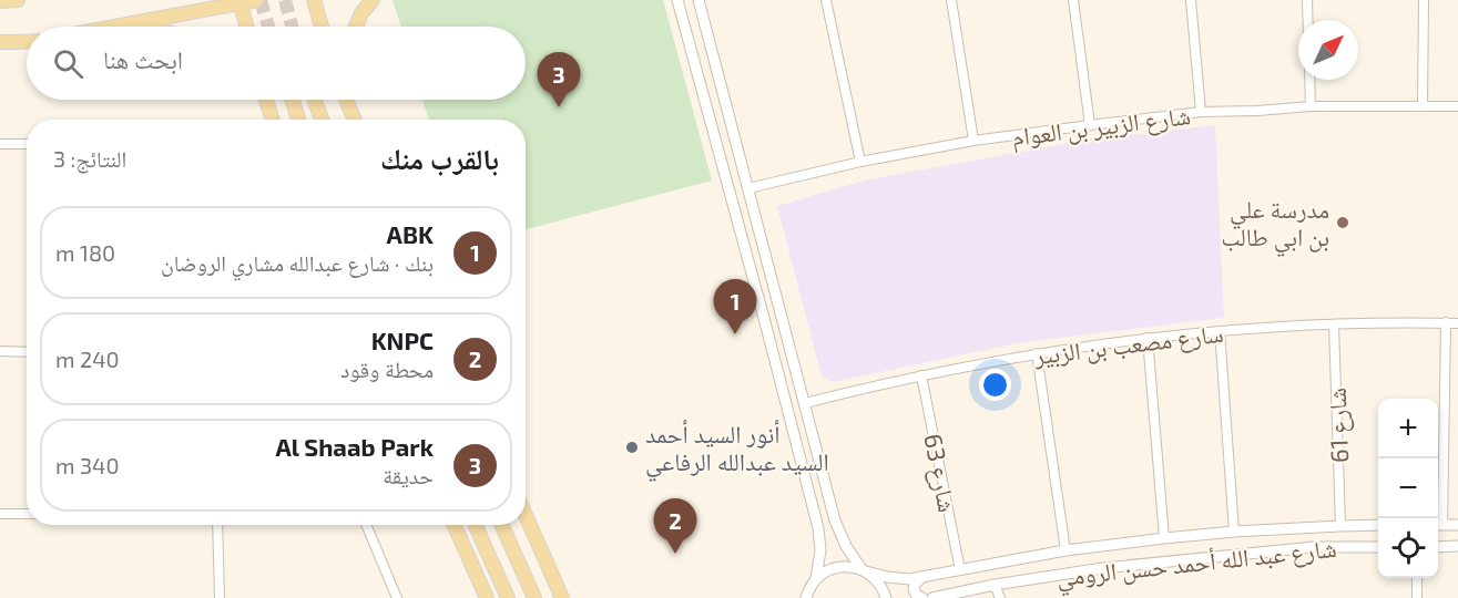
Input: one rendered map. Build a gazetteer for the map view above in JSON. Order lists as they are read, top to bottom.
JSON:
{
  "streets": {
    "street": [
      "شارع الزبير بن العوام",
      "سارع مصعب بن الزبير",
      "شارع 61",
      "شارع 63",
      "شارع عبد الله أحمد حسن الرومي"
    ]
  },
  "crossings": [
    ["سارع مصعب بن الزبير", "شارع 61"],
    ["سارع مصعب بن الزبير", "شارع 63"],
    ["سارع مصعب بن الزبير", "شارع عبد الله أحمد حسن الرومي"],
    ["شارع 61", "شارع عبد الله أحمد حسن الرومي"],
    ["شارع 63", "شارع عبد الله أحمد حسن الرومي"]
  ],
  "places": ["مدرسة علي بن ابي طالب", "أنور السيد أحمد السيد عبدالله الرفاعي"],
  "north": "top right",
  "page": {
    "search": "ابحث هنا",
    "pins": ["3", "1", "2"],
    "heading": ["بالقرب منك", "النتائج: 3"],
    "list": [
      {
        "mark": "1",
        "name": "ABK",
        "note": "بنك · شارع عبدالله مشاري الروضان",
        "value": "180 m"
      },
      {
        "mark": "2",
        "name": "KNPC",
        "note": "محطة وقود",
        "value": "240 m"
      },
      {
        "mark": "3",
        "name": "Al Shaab Park",
        "note": "حديقة",
        "value": "340 m"
      }
    ],
    "map_buttons": ["+", "−"]
  }
}
